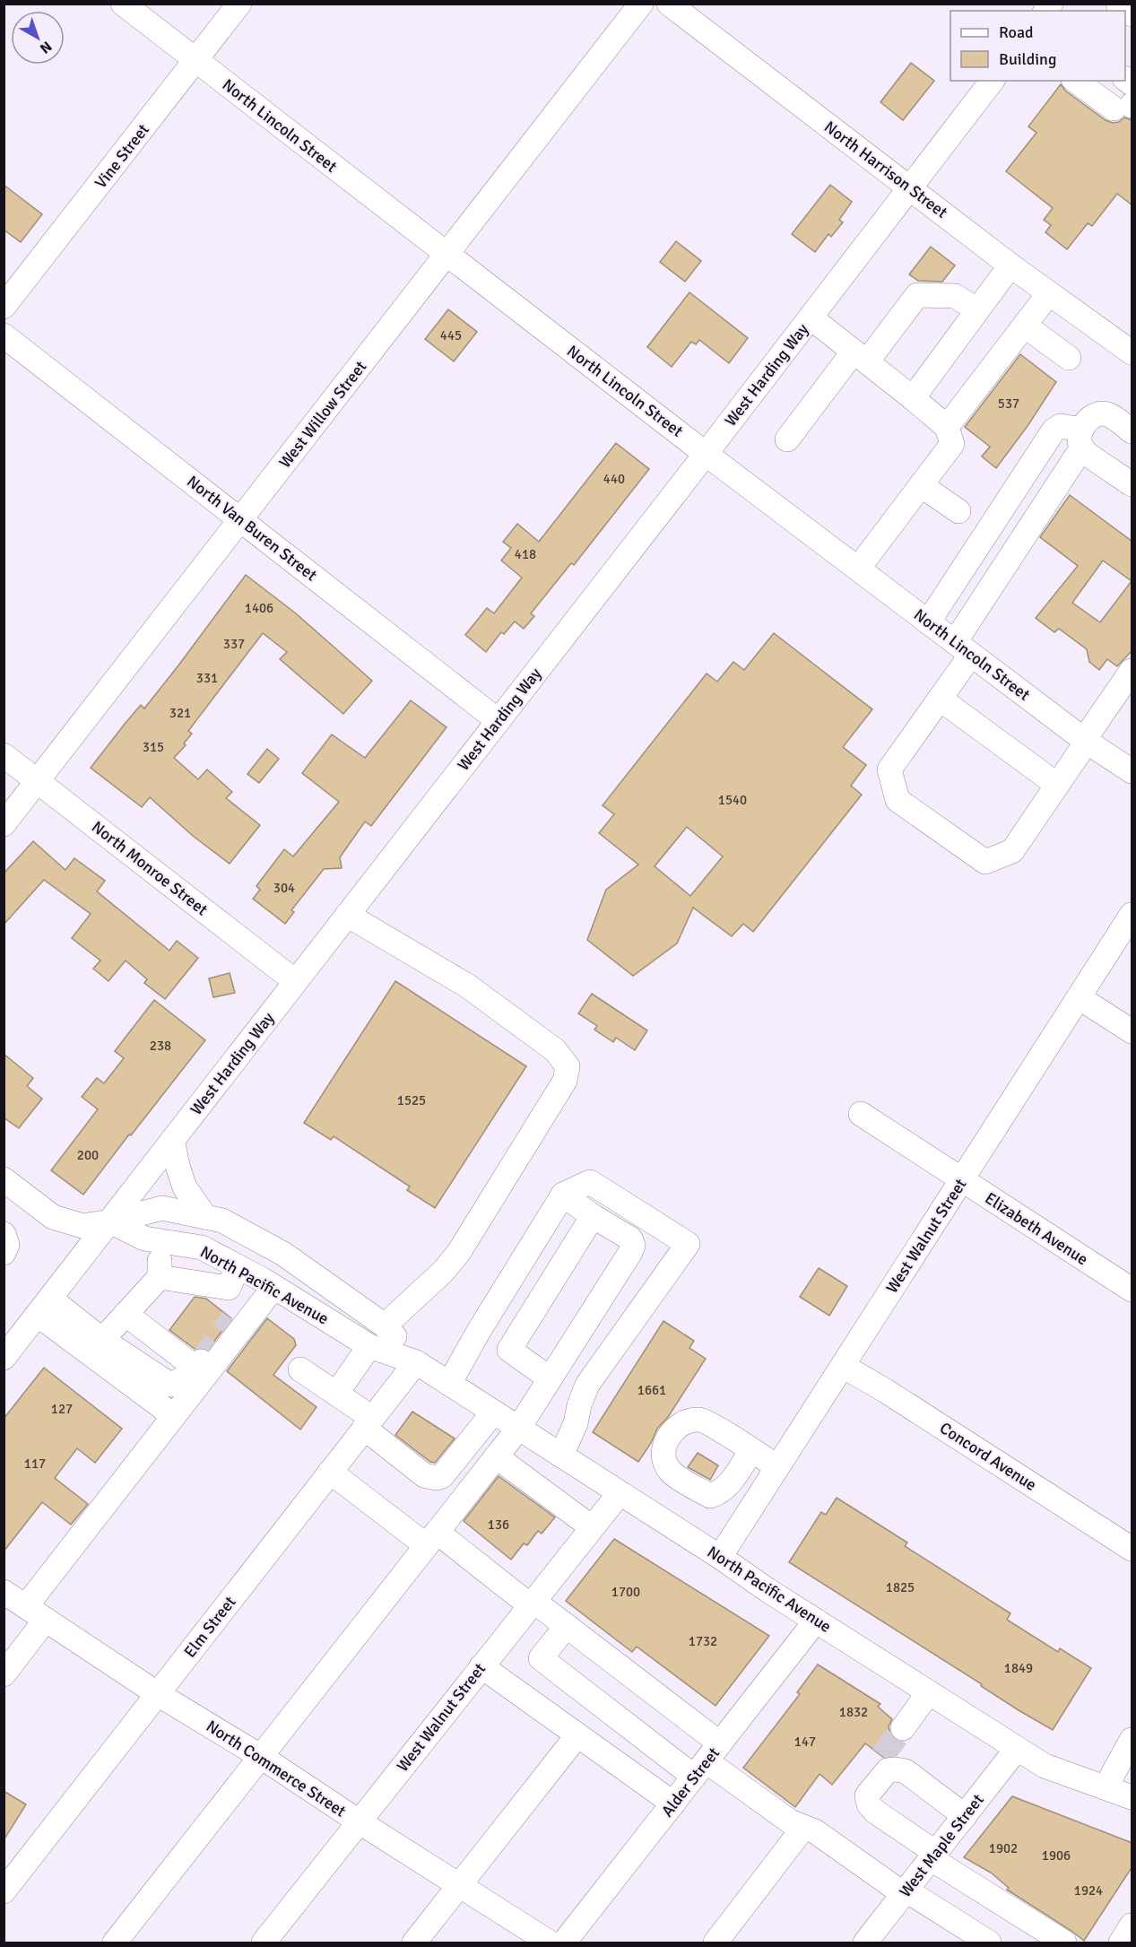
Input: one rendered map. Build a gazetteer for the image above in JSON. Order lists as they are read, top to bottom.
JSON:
{
  "streets": {
    "street": [
      "North Lincoln Street",
      "Vine Street",
      "North Harrison Street",
      "West Harding Way",
      "West Willow Street",
      "North Van Buren Street",
      "North Monroe Street",
      "Elizabeth Avenue",
      "West Walnut Street",
      "North Pacific Avenue",
      "Concord Avenue",
      "Elm Street",
      "North Commerce Street",
      "Alder Street",
      "West Maple Street"
    ]
  },
  "crossings": [
    ["North Lincoln Street", "Vine Street"],
    ["North Lincoln Street", "West Harding Way"],
    ["North Lincoln Street", "West Willow Street"],
    ["North Harrison Street", "West Harding Way"],
    ["West Harding Way", "North Van Buren Street"],
    ["West Harding Way", "North Monroe Street"],
    ["West Harding Way", "North Pacific Avenue"],
    ["West Willow Street", "North Van Buren Street"],
    ["West Willow Street", "North Monroe Street"],
    ["Elizabeth Avenue", "West Walnut Street"],
    ["West Walnut Street", "North Pacific Avenue"],
    ["West Walnut Street", "Concord Avenue"],
    ["West Walnut Street", "North Commerce Street"],
    ["North Pacific Avenue", "Elm Street"],
    ["North Pacific Avenue", "Alder Street"],
    ["North Pacific Avenue", "West Maple Street"],
    ["Elm Street", "North Commerce Street"]
  ],
  "house_numbers": [
    "445",
    "537",
    "440",
    "418",
    "1406",
    "337",
    "331",
    "321",
    "315",
    "1540",
    "304",
    "238",
    "1525",
    "200",
    "1661",
    "127",
    "117",
    "136",
    "1825",
    "1700",
    "1732",
    "1849",
    "1832",
    "147",
    "1902",
    "1906",
    "1924"
  ],
  "legend": ["Road", "Building"],
  "north": "bottom right"
}
